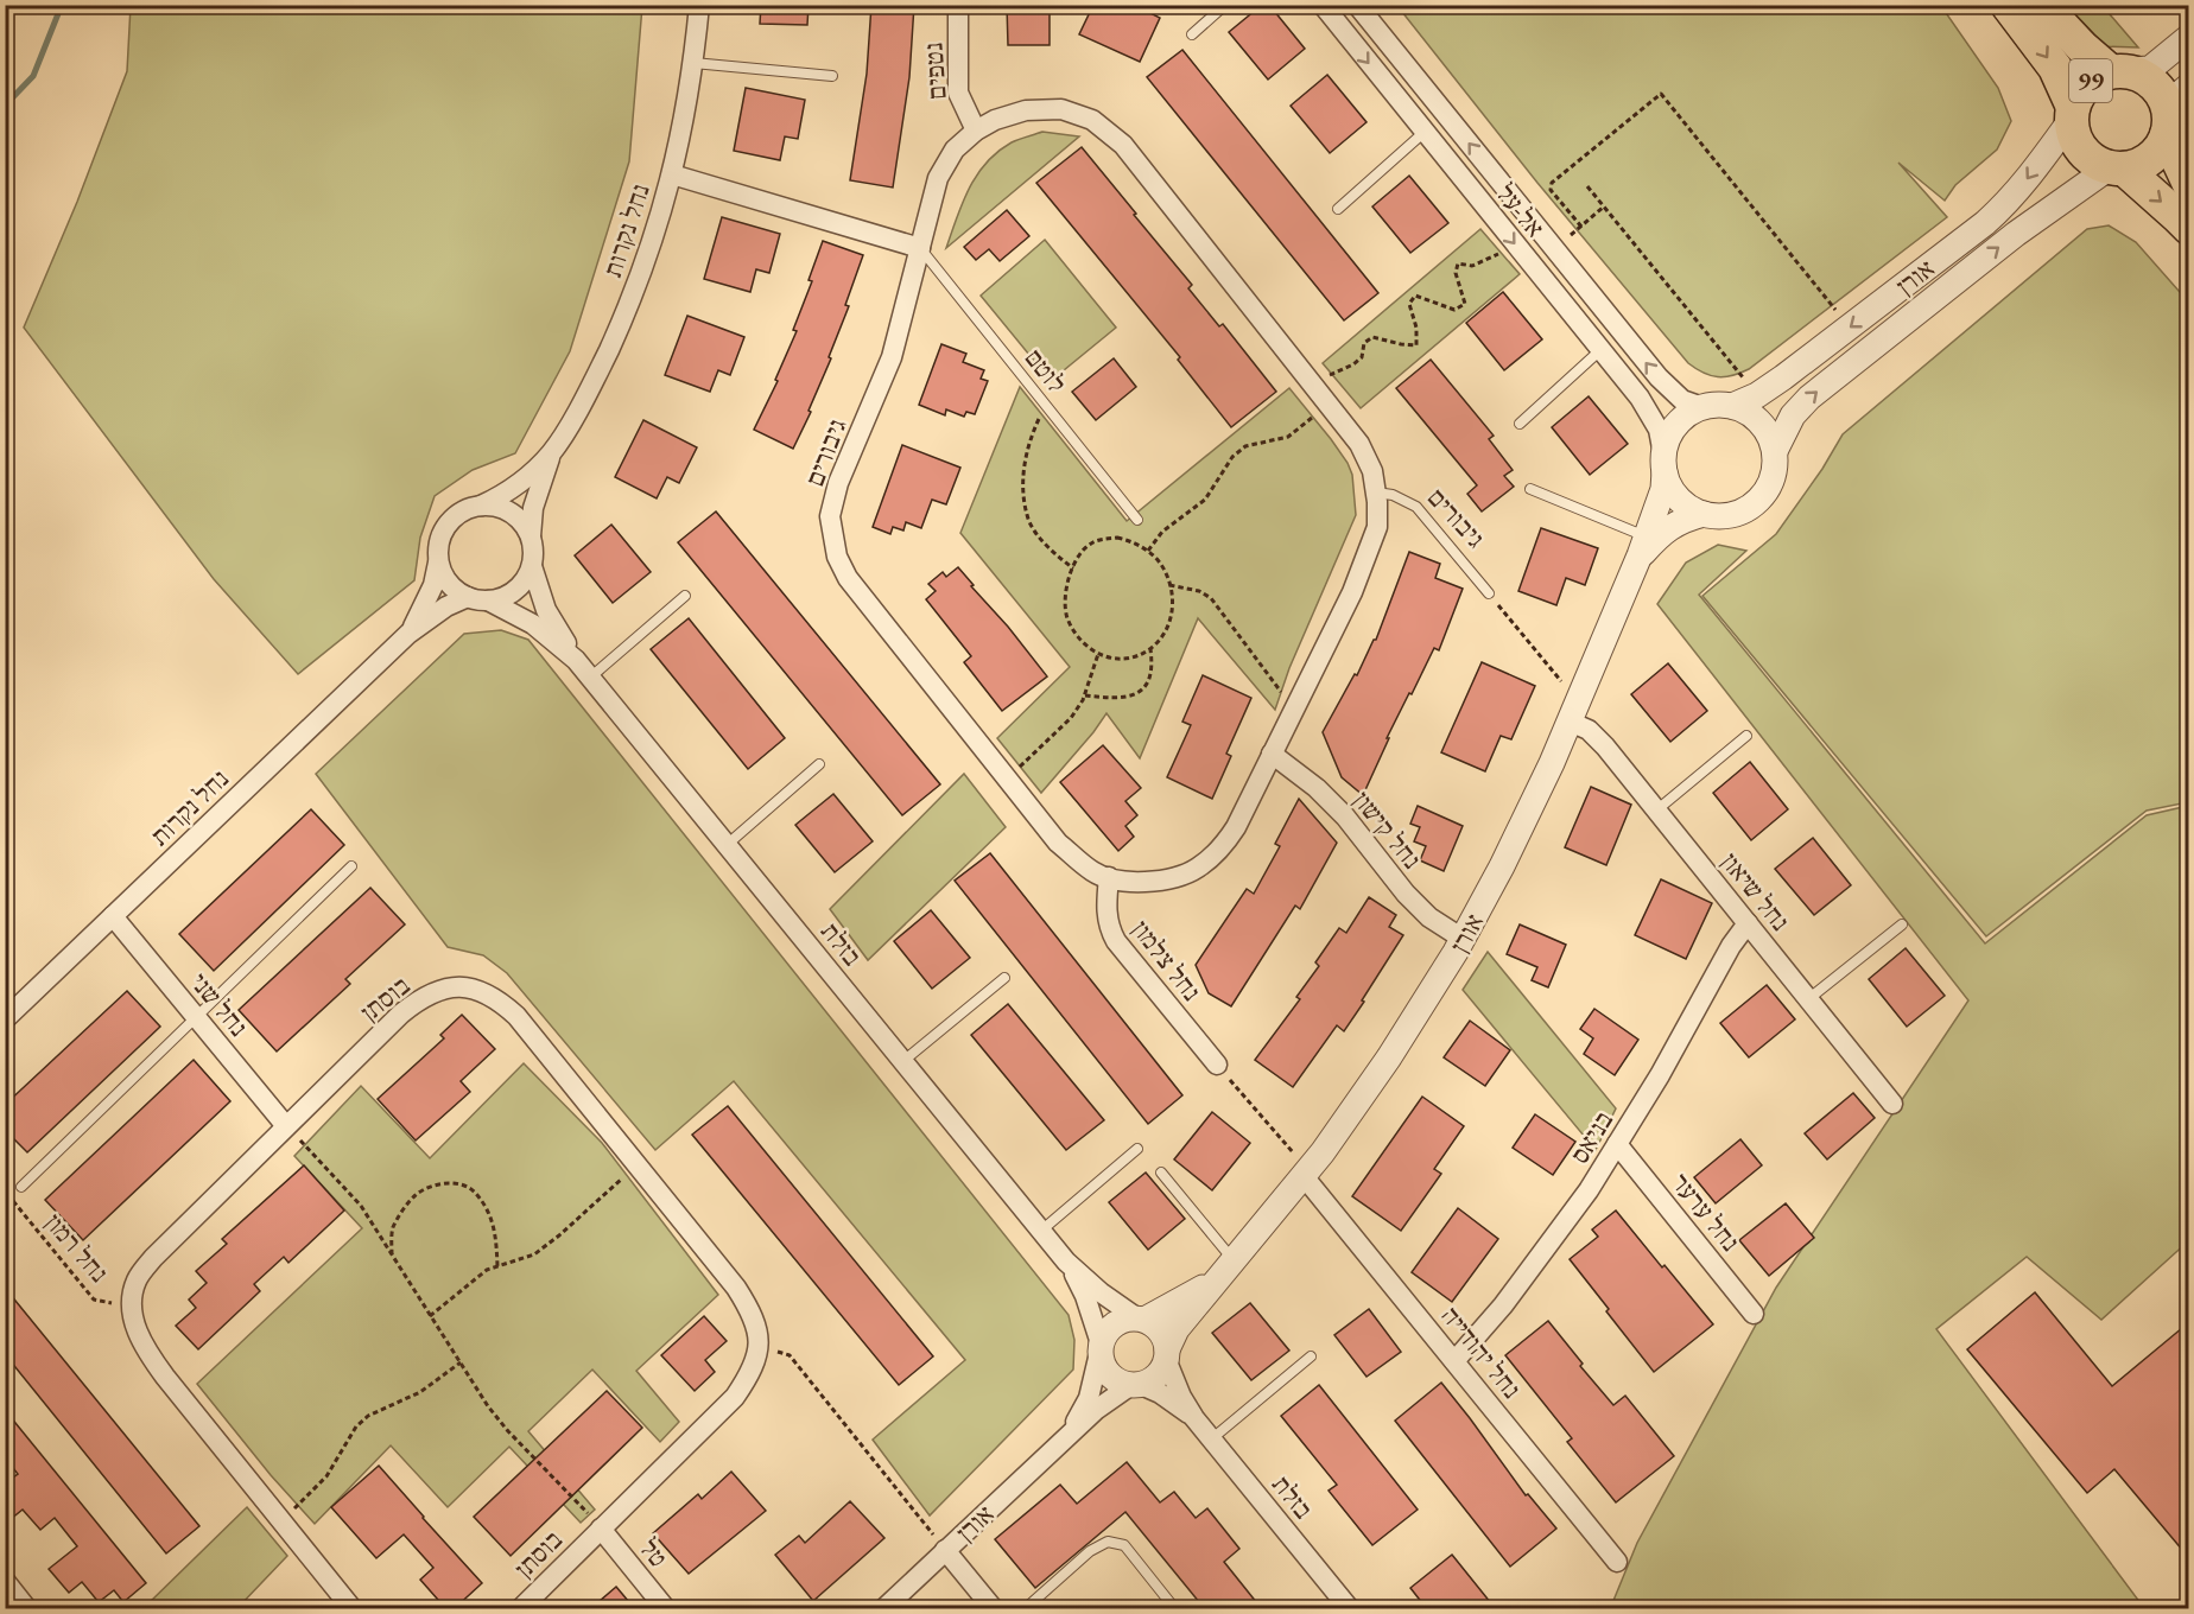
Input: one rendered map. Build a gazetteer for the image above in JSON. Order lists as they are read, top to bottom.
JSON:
{
  "streets": {
    "highway": ["99"],
    "street": [
      "נטפים",
      "אל-על",
      "נחל נקרות",
      "אורן",
      "גיבורים",
      "נחל קישון",
      "נחל שיאון",
      "בזלת",
      "נחל צלמון",
      "בוסתן",
      "נחל שני",
      "בניאס",
      "נחל ערער",
      "נחל יהודייה",
      "טל"
    ],
    "lane": ["לוטם"],
    "path": ["נחל רמון"]
  },
  "crossings": [
    ["נטפים", "גיבורים"],
    ["99", "אורן"],
    ["אל-על", "אורן"],
    ["נחל נקרות", "בזלת"],
    ["נחל נקרות", "נחל שני"],
    ["אורן", "נחל קישון"],
    ["אורן", "נחל שיאון"],
    ["אורן", "בזלת"],
    ["אורן", "נחל יהודייה"],
    ["לוטם", "גיבורים"],
    ["גיבורים", "נחל קישון"],
    ["גיבורים", "נחל צלמון"],
    ["נחל שיאון", "בניאס"],
    ["בוסתן", "נחל שני"],
    ["בוסתן", "נחל רמון"],
    ["בוסתן", "טל"],
    ["בניאס", "נחל ערער"],
    ["בניאס", "נחל יהודייה"]
  ]
}
